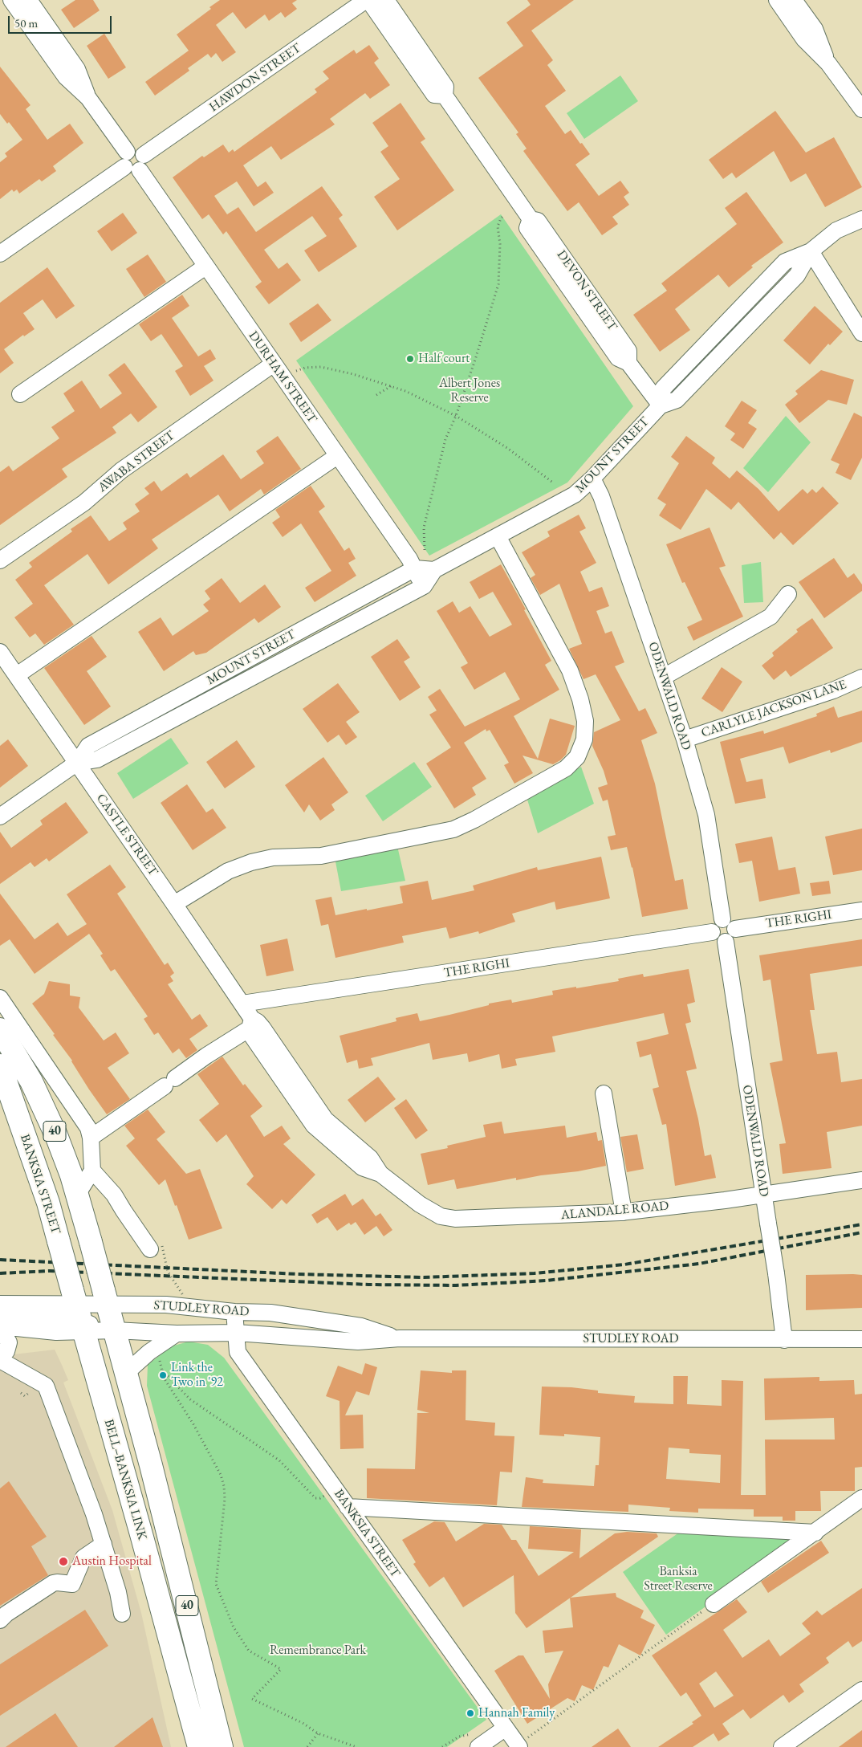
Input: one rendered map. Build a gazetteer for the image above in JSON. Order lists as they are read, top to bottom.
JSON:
{
  "streets": {
    "highway": ["40", "BANKSIA STREET", "BELL–BANKSIA LINK"],
    "street": [
      "HAWDON STREET",
      "DEVON STREET",
      "DURHAM STREET",
      "MOUNT STREET",
      "AWABA STREET",
      "ODENWALD ROAD",
      "CARLYLE JACKSON LANE",
      "CASTLE STREET",
      "THE RIGHI",
      "ALANDALE ROAD",
      "STUDLEY ROAD"
    ]
  },
  "crossings": [
    ["HAWDON STREET", "DURHAM STREET"],
    ["DEVON STREET", "MOUNT STREET"],
    ["DURHAM STREET", "MOUNT STREET"],
    ["DURHAM STREET", "AWABA STREET"],
    ["MOUNT STREET", "ODENWALD ROAD"],
    ["MOUNT STREET", "CASTLE STREET"],
    ["ODENWALD ROAD", "CARLYLE JACKSON LANE"],
    ["ODENWALD ROAD", "THE RIGHI"],
    ["ODENWALD ROAD", "ALANDALE ROAD"],
    ["ODENWALD ROAD", "STUDLEY ROAD"],
    ["CASTLE STREET", "THE RIGHI"],
    ["CASTLE STREET", "ALANDALE ROAD"],
    ["40", "STUDLEY ROAD"],
    ["40", "BELL–BANKSIA LINK"],
    ["BANKSIA STREET", "STUDLEY ROAD"],
    ["BANKSIA STREET", "BELL–BANKSIA LINK"],
    ["STUDLEY ROAD", "BELL–BANKSIA LINK"]
  ],
  "parks": ["Albert Jones Reserve", "Banksia Street Reserve", "Remembrance Park"],
  "places": [
    "Half court",
    "Link the Two in '92",
    "Austin Hospital",
    "Hannah Family"
  ],
  "scale_bar": "50 m"
}
